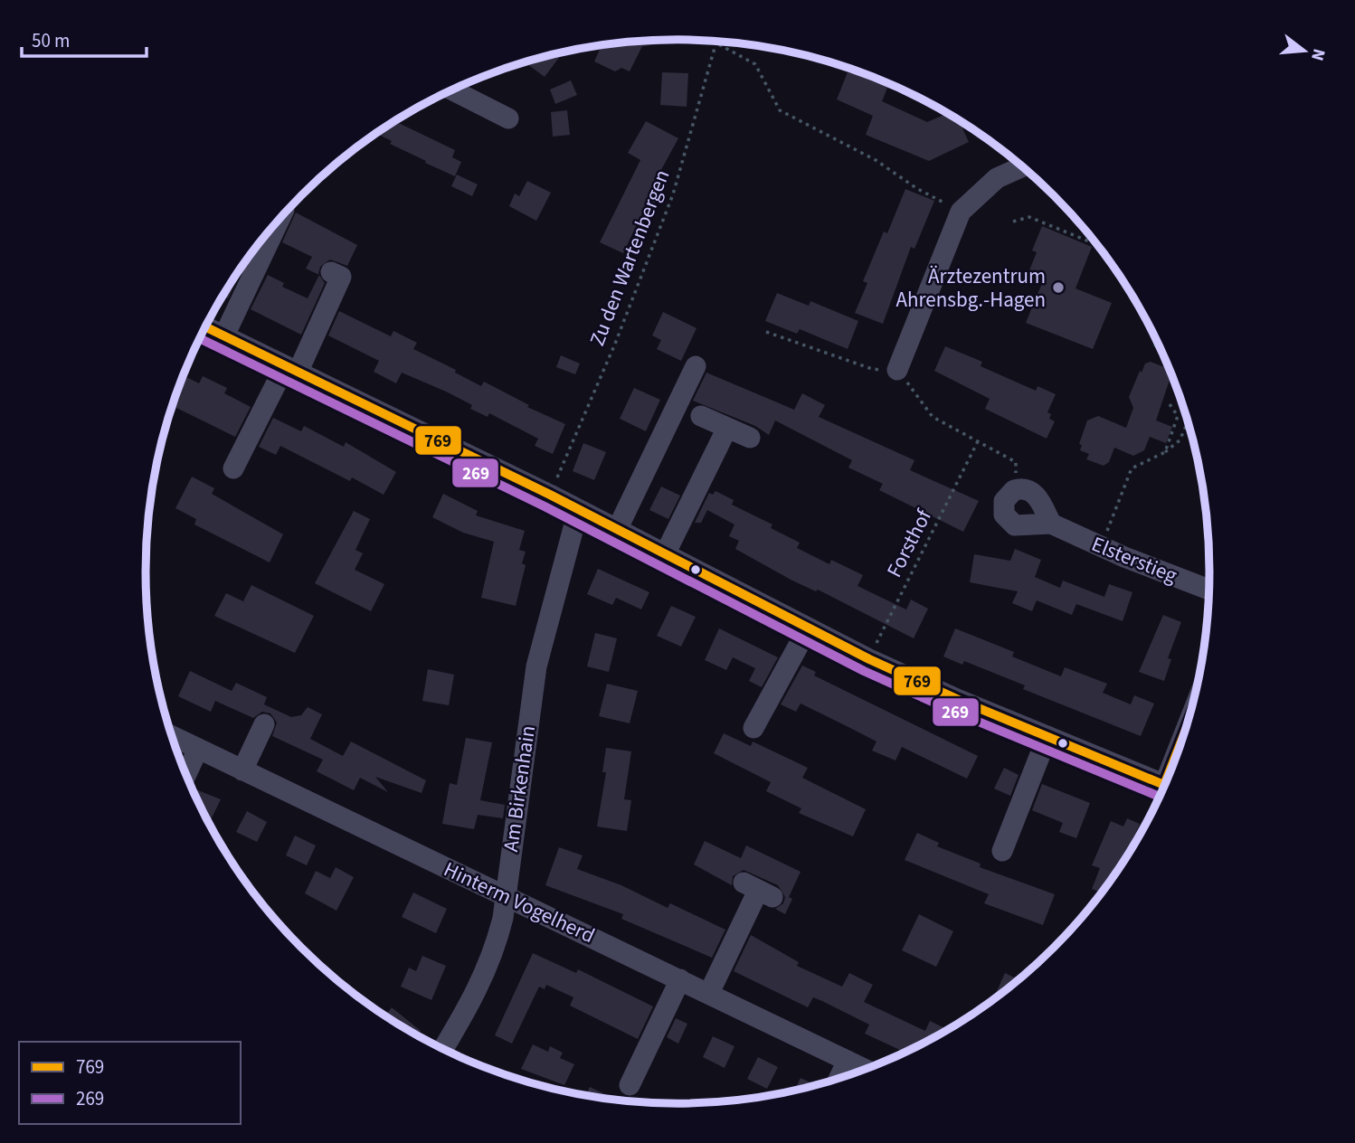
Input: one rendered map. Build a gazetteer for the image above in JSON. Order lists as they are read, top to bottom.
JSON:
{
  "streets": {
    "street": ["Elsterstieg", "Am Birkenhain", "Hinterm Vogelherd"],
    "path": ["Zu den Wartenbergen", "Forsthof"]
  },
  "crossings": [
    ["Am Birkenhain", "Hinterm Vogelherd"]
  ],
  "places": ["Ärztezentrum Ahrensbg.-Hagen"],
  "lines": ["transit line 769", "transit line 269"],
  "legend": ["769", "269"],
  "scale_bar": "50 m",
  "north": "right"
}
